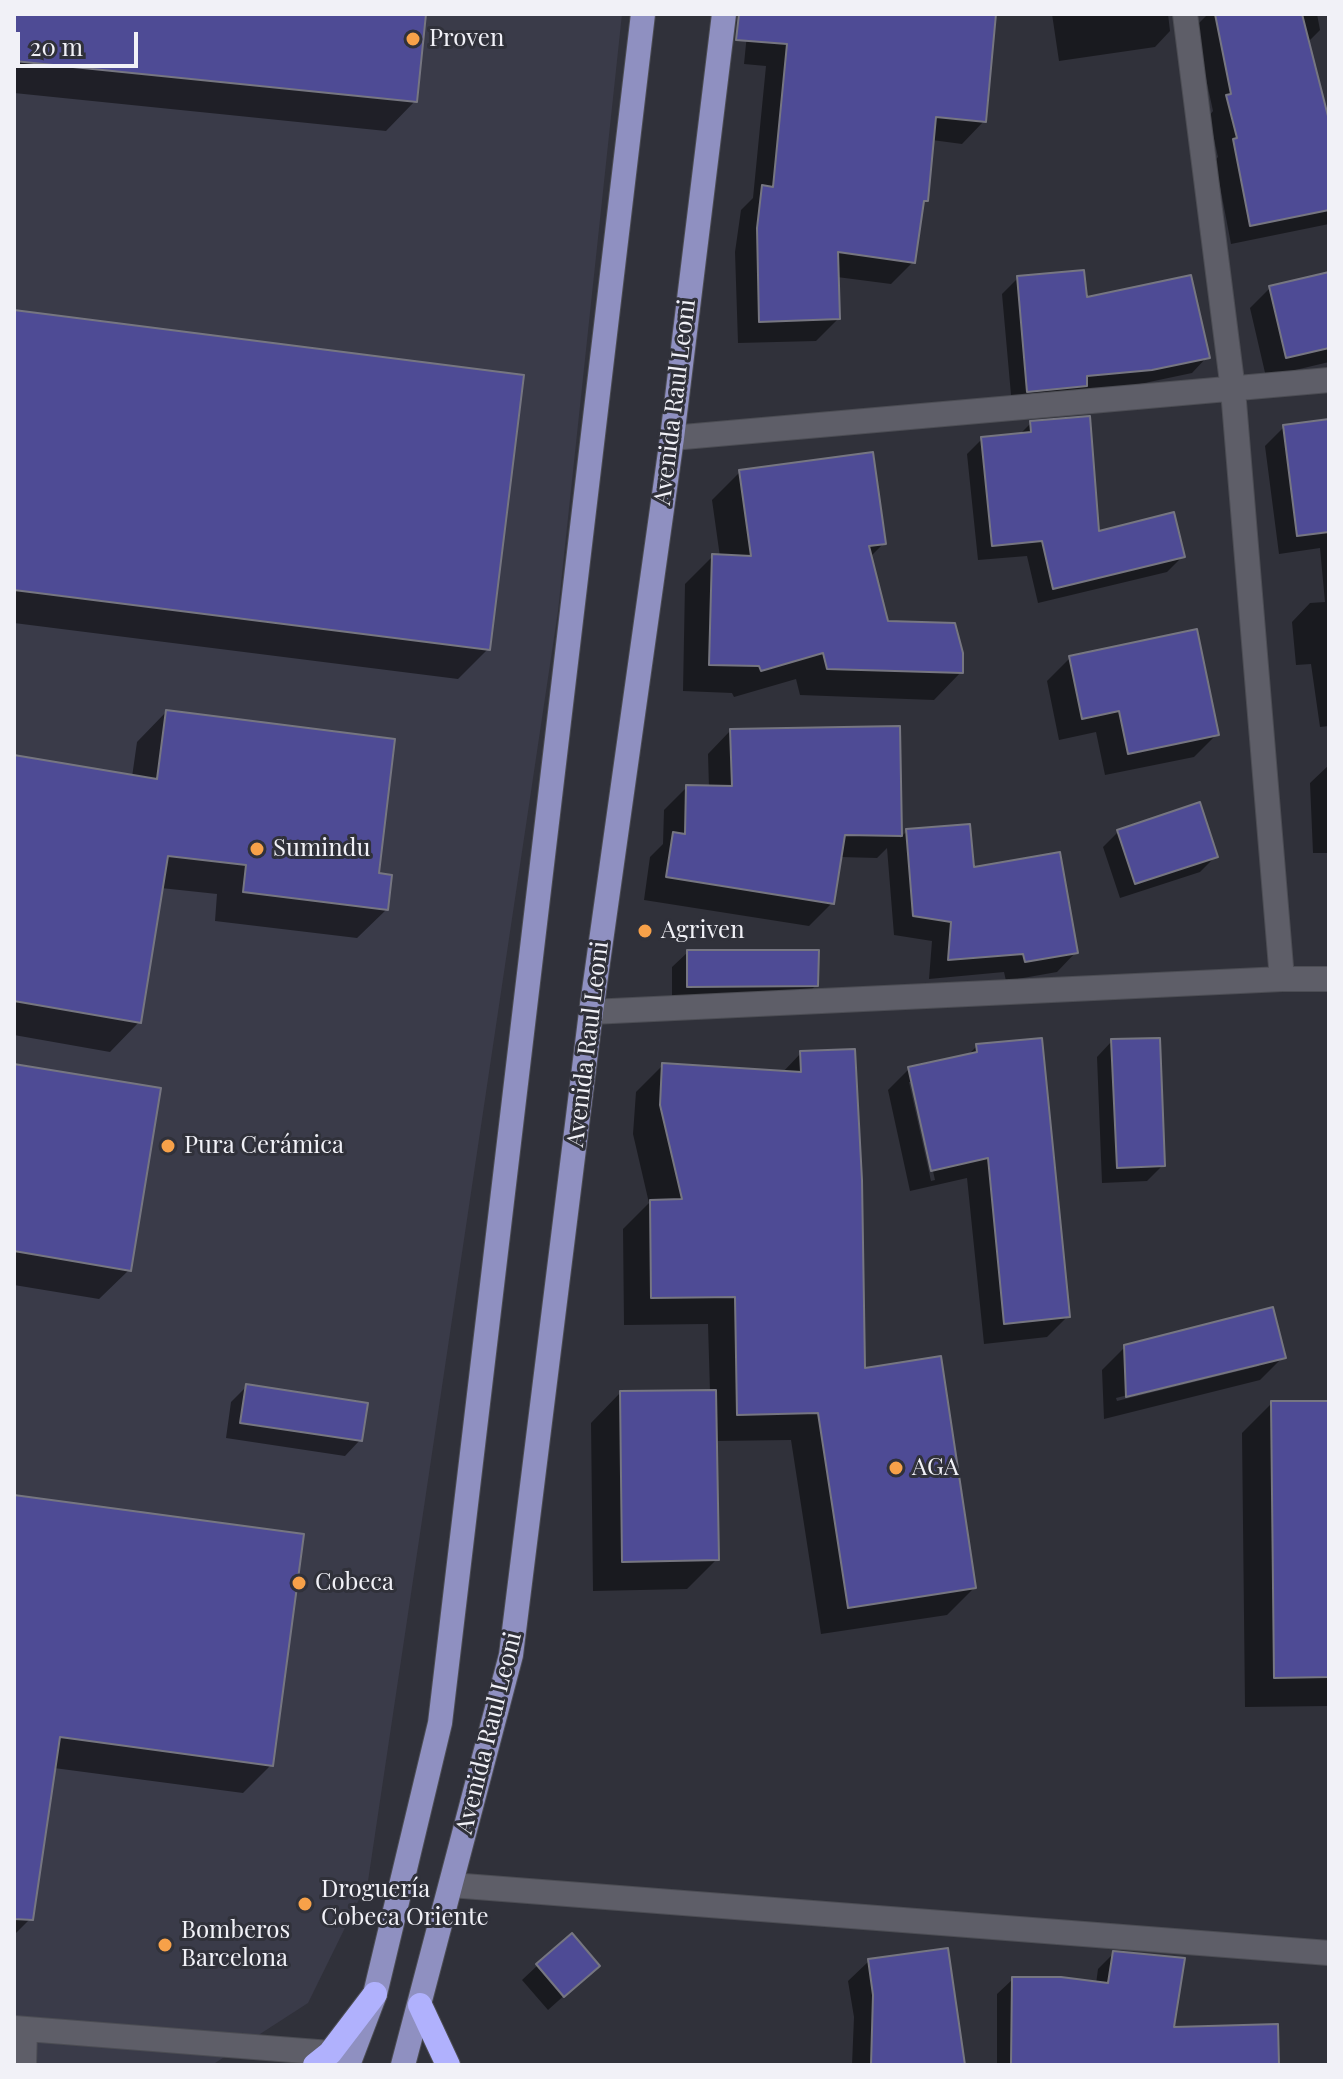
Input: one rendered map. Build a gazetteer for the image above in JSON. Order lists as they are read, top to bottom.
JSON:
{
  "streets": {
    "main road": ["Avenida Raul Leoni"]
  },
  "places": [
    "Proven",
    "Sumindu",
    "Agriven",
    "Pura Cerámica",
    "AGA",
    "Cobeca",
    "Droguería Cobeca Oriente",
    "Bomberos Barcelona"
  ],
  "scale_bar": "20 m"
}
